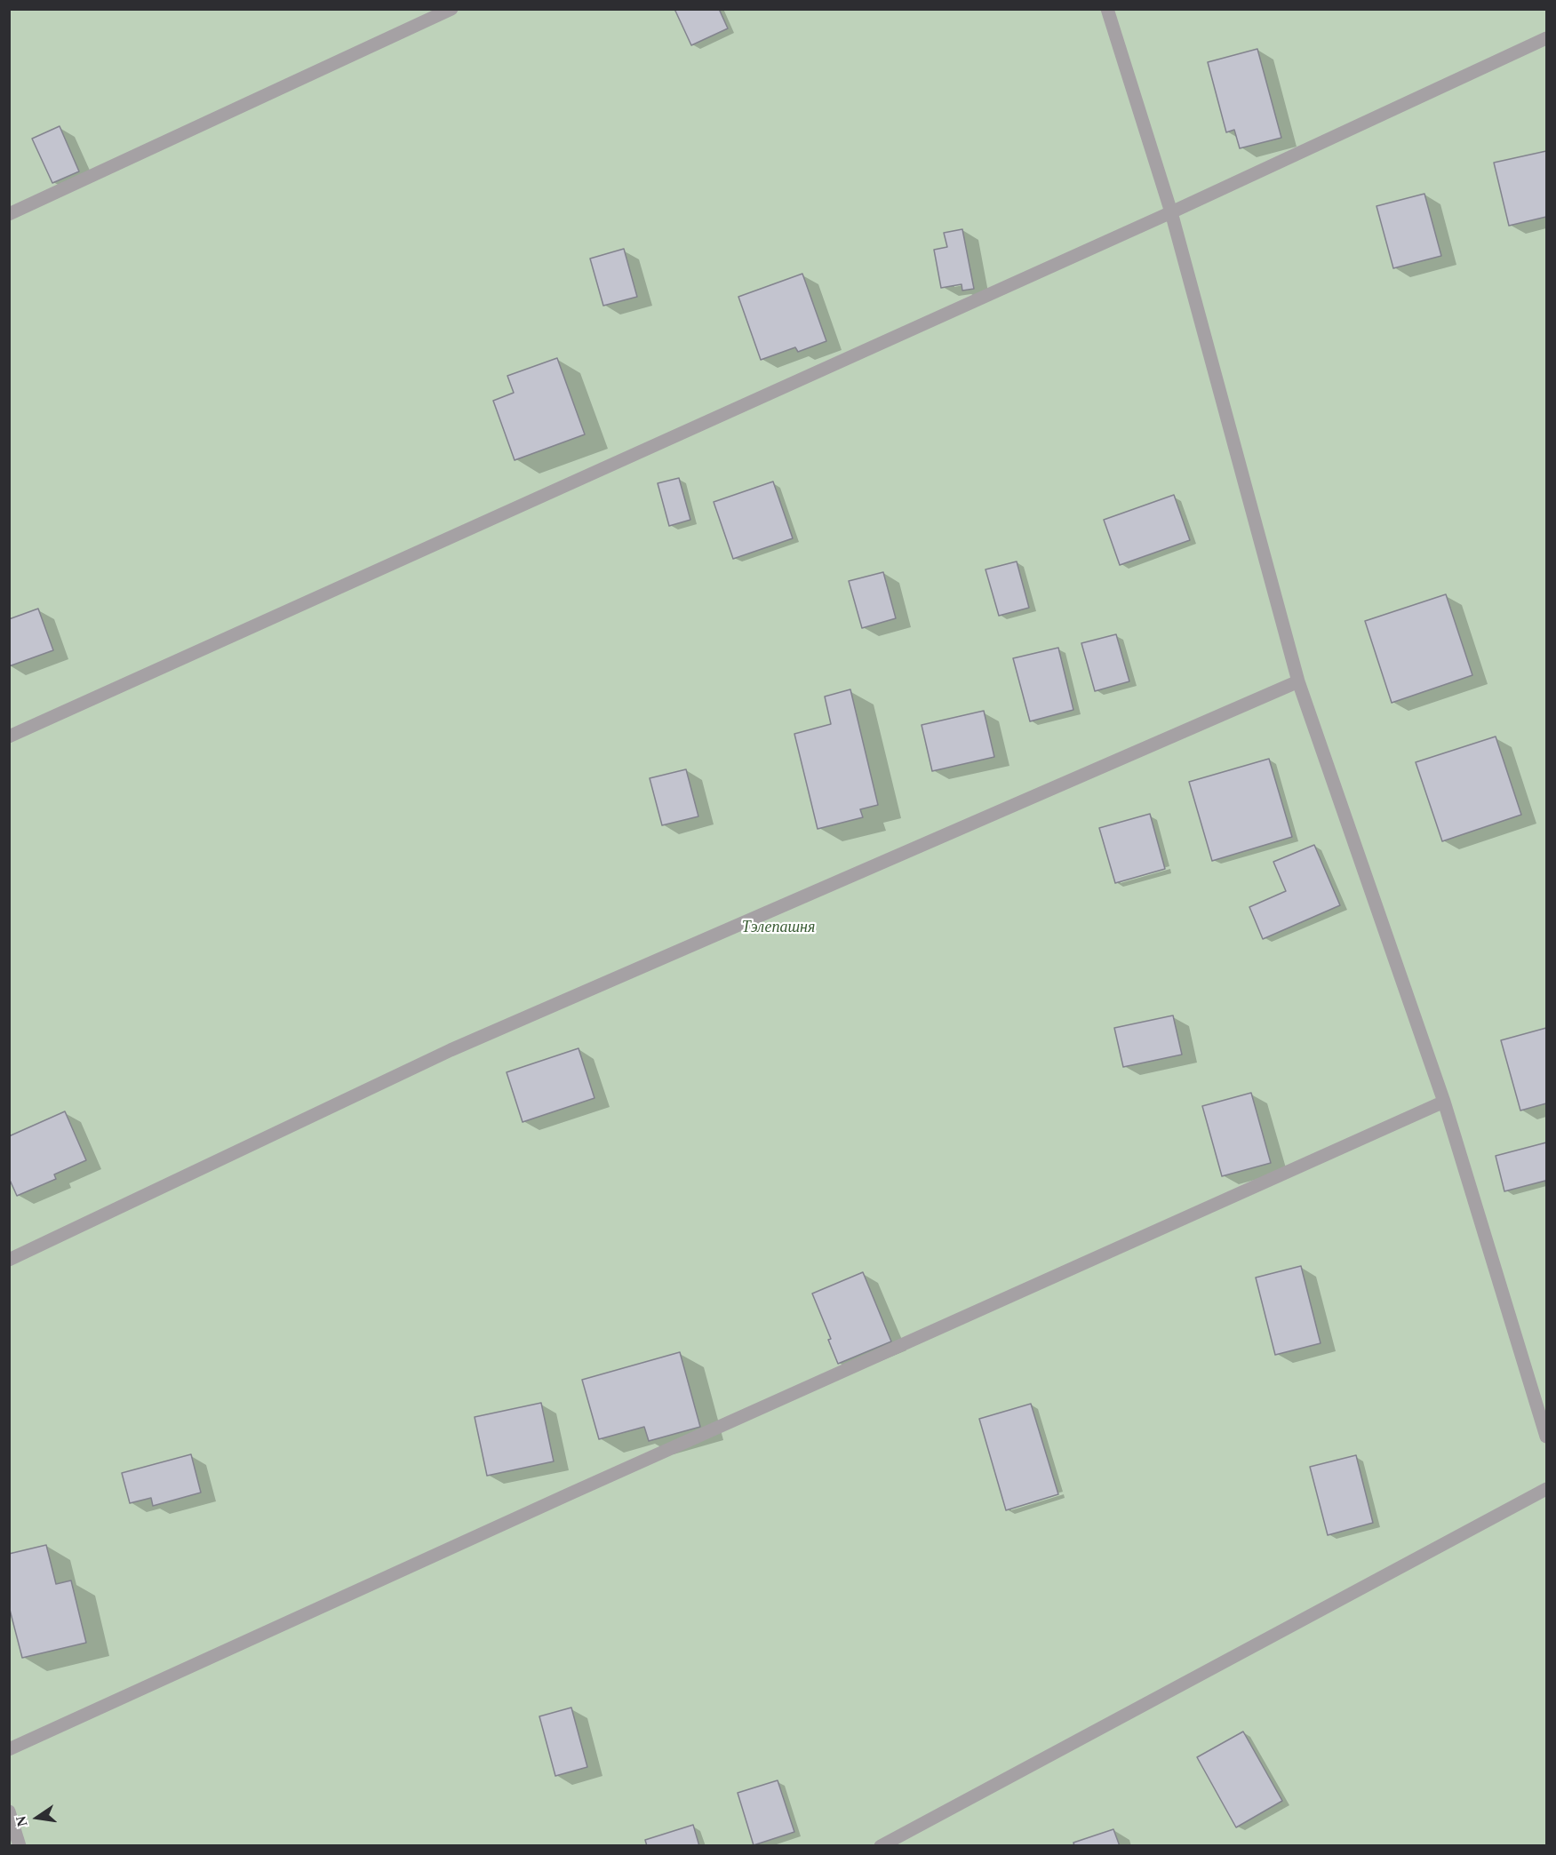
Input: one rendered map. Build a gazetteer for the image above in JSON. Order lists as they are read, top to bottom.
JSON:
{
  "parks": ["Тэлепашня"],
  "north": "left"
}
